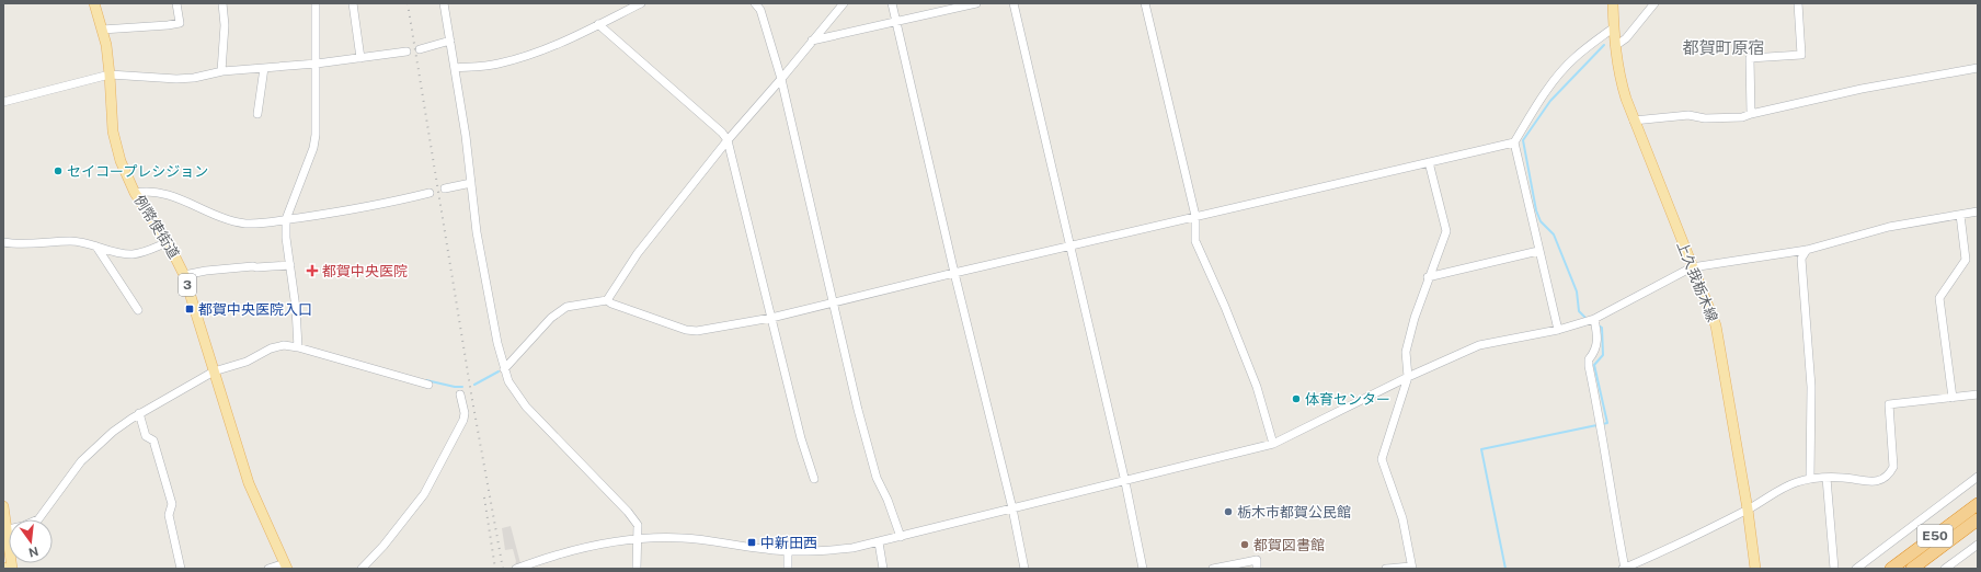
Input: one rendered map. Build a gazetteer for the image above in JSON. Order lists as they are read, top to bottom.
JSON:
{
  "streets": {
    "highway": ["E50"],
    "main road": ["例幣使街道", "上久我栃木線", "3"]
  },
  "districts": ["都賀町原宿"],
  "places": {
    "other": [
      "セイコープレシジョン",
      "体育センター",
      "栃木市都賀公民館",
      "都賀図書館"
    ],
    "health": ["都賀中央医院"],
    "transit": ["都賀中央医院入口", "中新田西"]
  },
  "north": "bottom"
}
